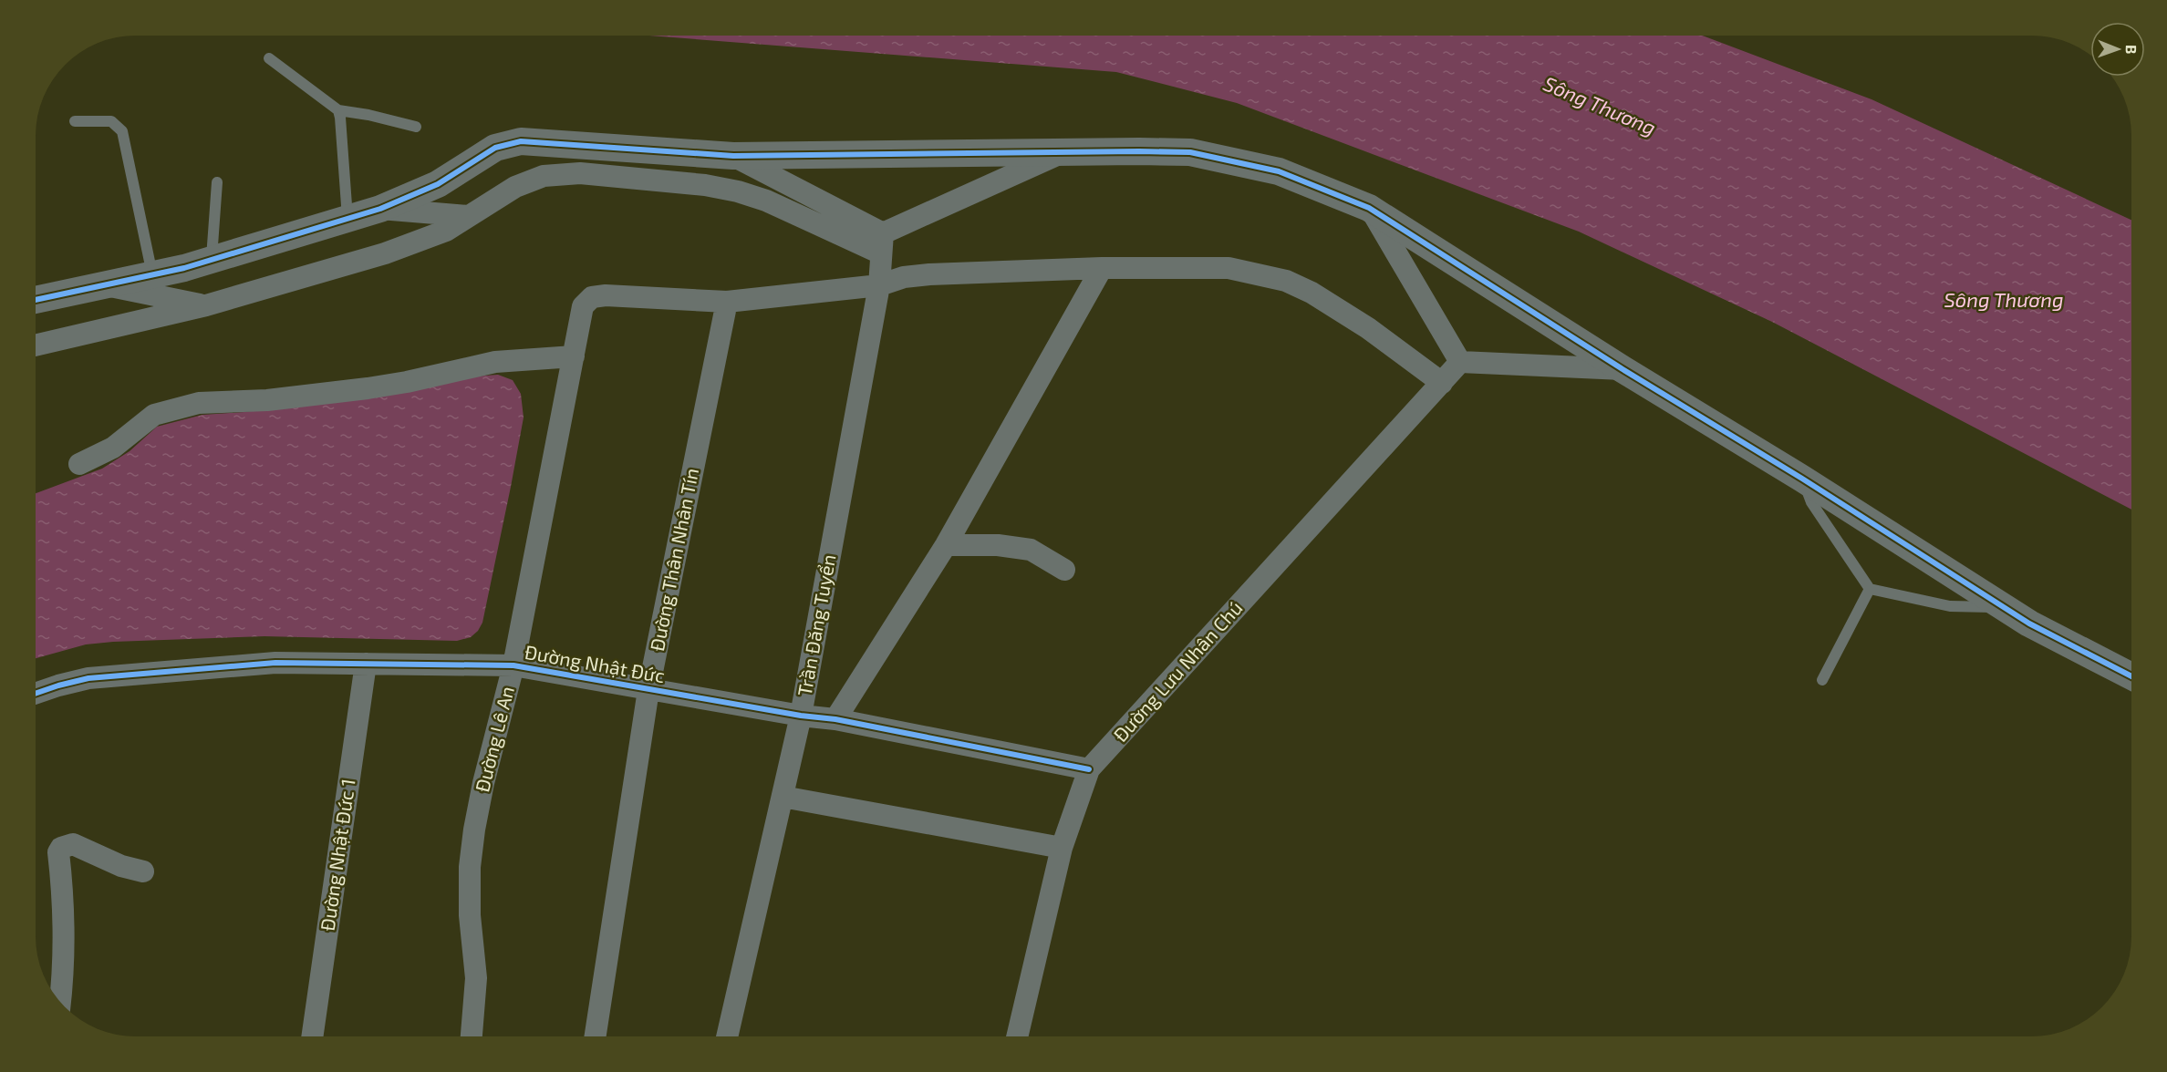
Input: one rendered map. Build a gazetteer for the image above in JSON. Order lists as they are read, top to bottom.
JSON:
{
  "streets": {
    "street": [
      "Đường Thân Nhân Tín",
      "Trần Đăng Tuyển",
      "Đường Nhật Đức",
      "Đường Lưu Nhân Chú",
      "Đường Lê An",
      "Đường Nhật Đức 1"
    ]
  },
  "crossings": [
    ["Đường Thân Nhân Tín", "Đường Nhật Đức"],
    ["Đường Thân Nhân Tín", "Đường Lê An"],
    ["Trần Đăng Tuyển", "Đường Nhật Đức"],
    ["Đường Nhật Đức", "Đường Lưu Nhân Chú"],
    ["Đường Nhật Đức", "Đường Lê An"],
    ["Đường Nhật Đức", "Đường Nhật Đức 1"]
  ],
  "water": ["Sông Thương"],
  "north": "right"
}
